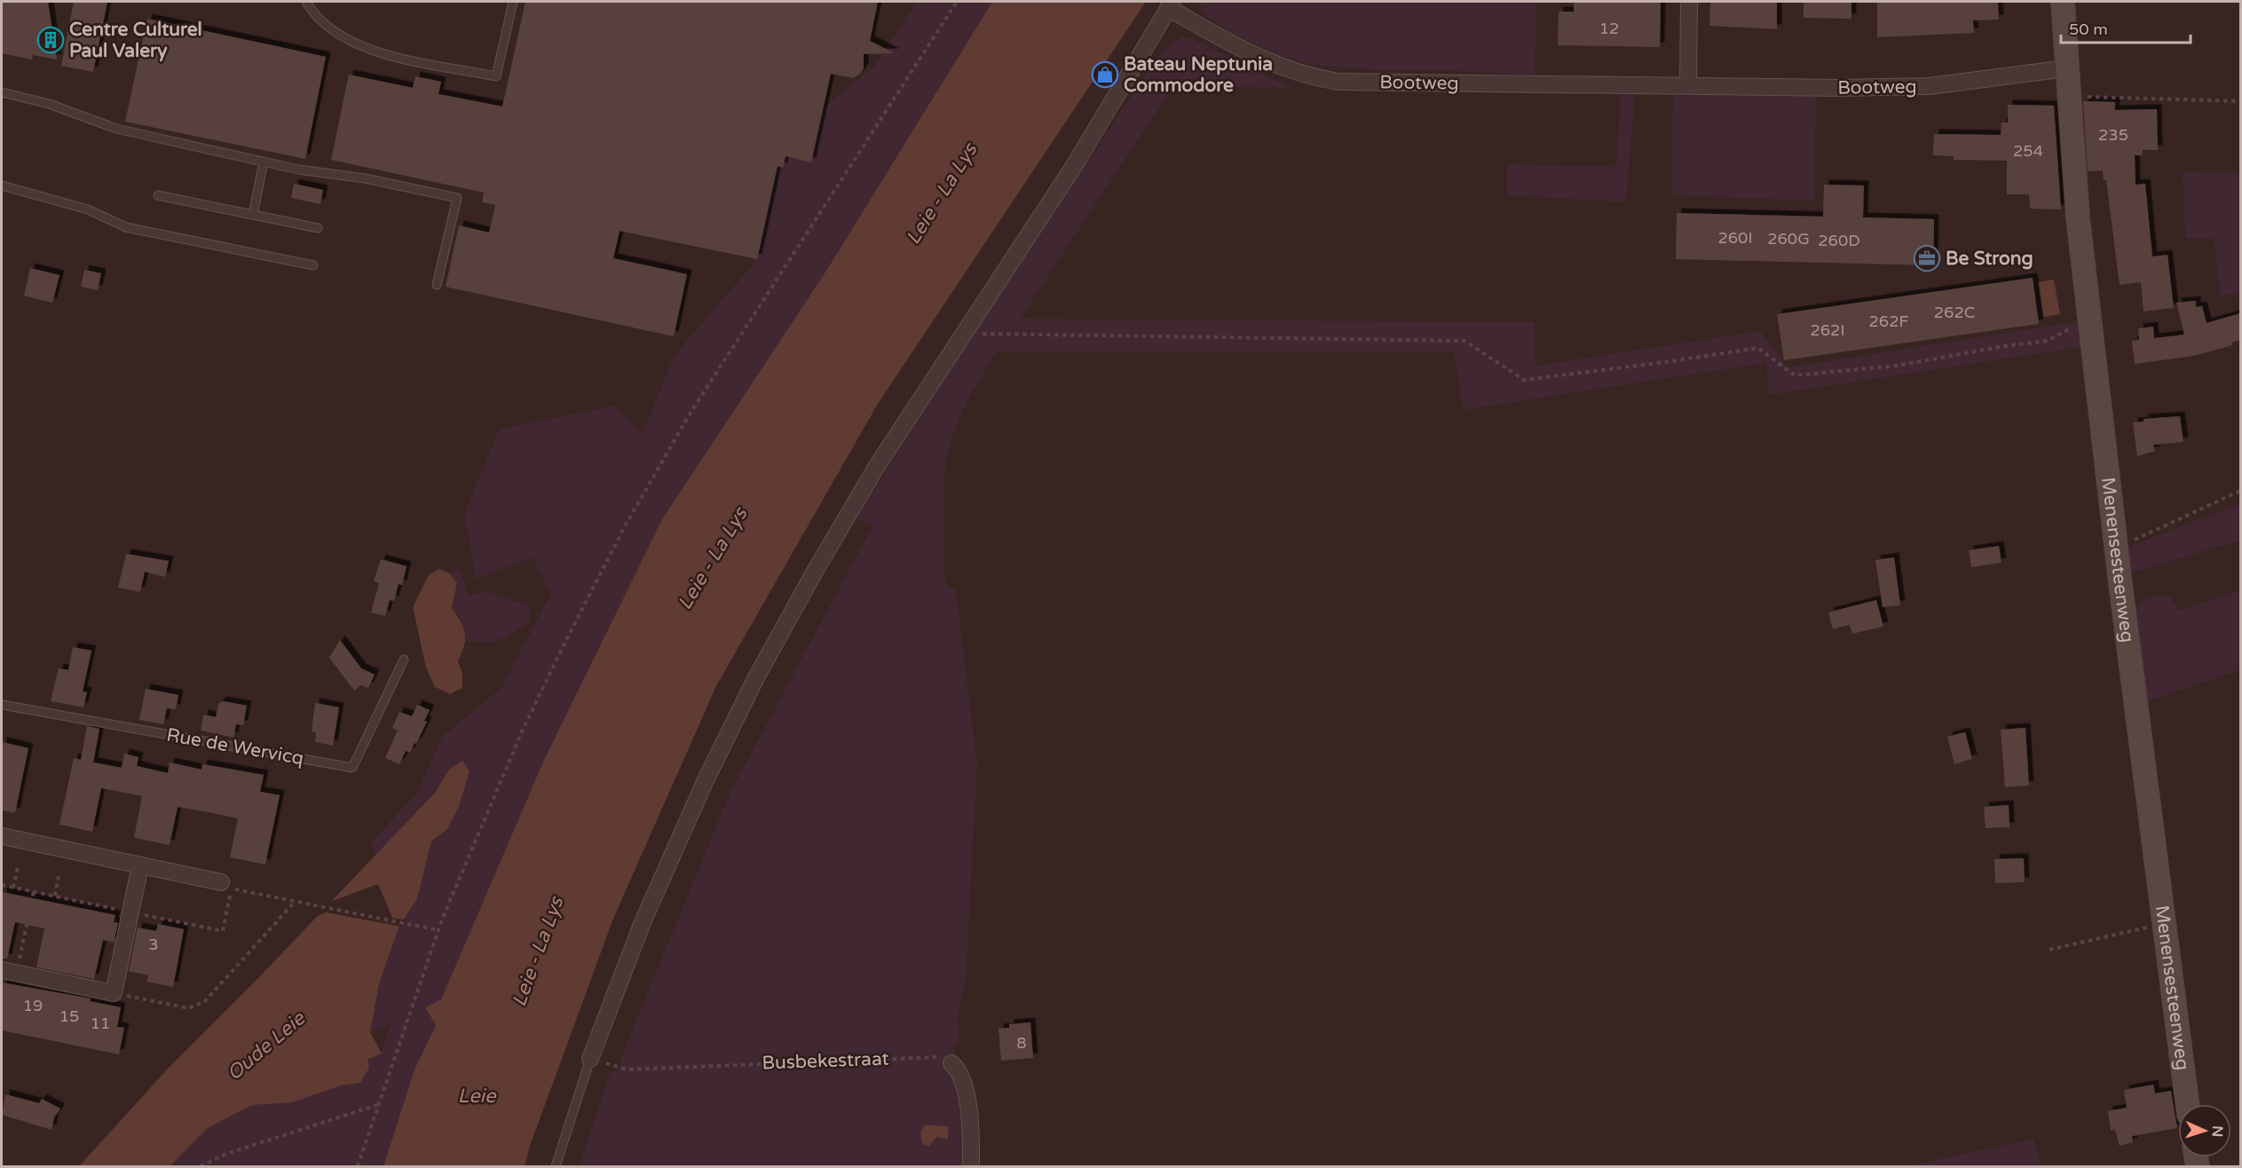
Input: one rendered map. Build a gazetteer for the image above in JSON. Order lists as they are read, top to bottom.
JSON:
{
  "streets": {
    "street": ["Bootweg", "Menensesteenweg"],
    "lane": ["Rue de Wervicq"],
    "path": ["Busbekestraat"]
  },
  "crossings": [
    ["Bootweg", "Menensesteenweg"]
  ],
  "water": ["Leie - La Lys", "Oude Leie", "Leie"],
  "places": {
    "building": ["Centre Culturel Paul Valery"],
    "shop": ["Bateau Neptunia Commodore"],
    "office": ["Be Strong"]
  },
  "house_numbers": [
    "12",
    "235",
    "254",
    "260I",
    "260G",
    "260D",
    "262C",
    "262F",
    "262I",
    "3",
    "19",
    "15",
    "11",
    "8"
  ],
  "scale_bar": "50 m",
  "north": "right"
}
